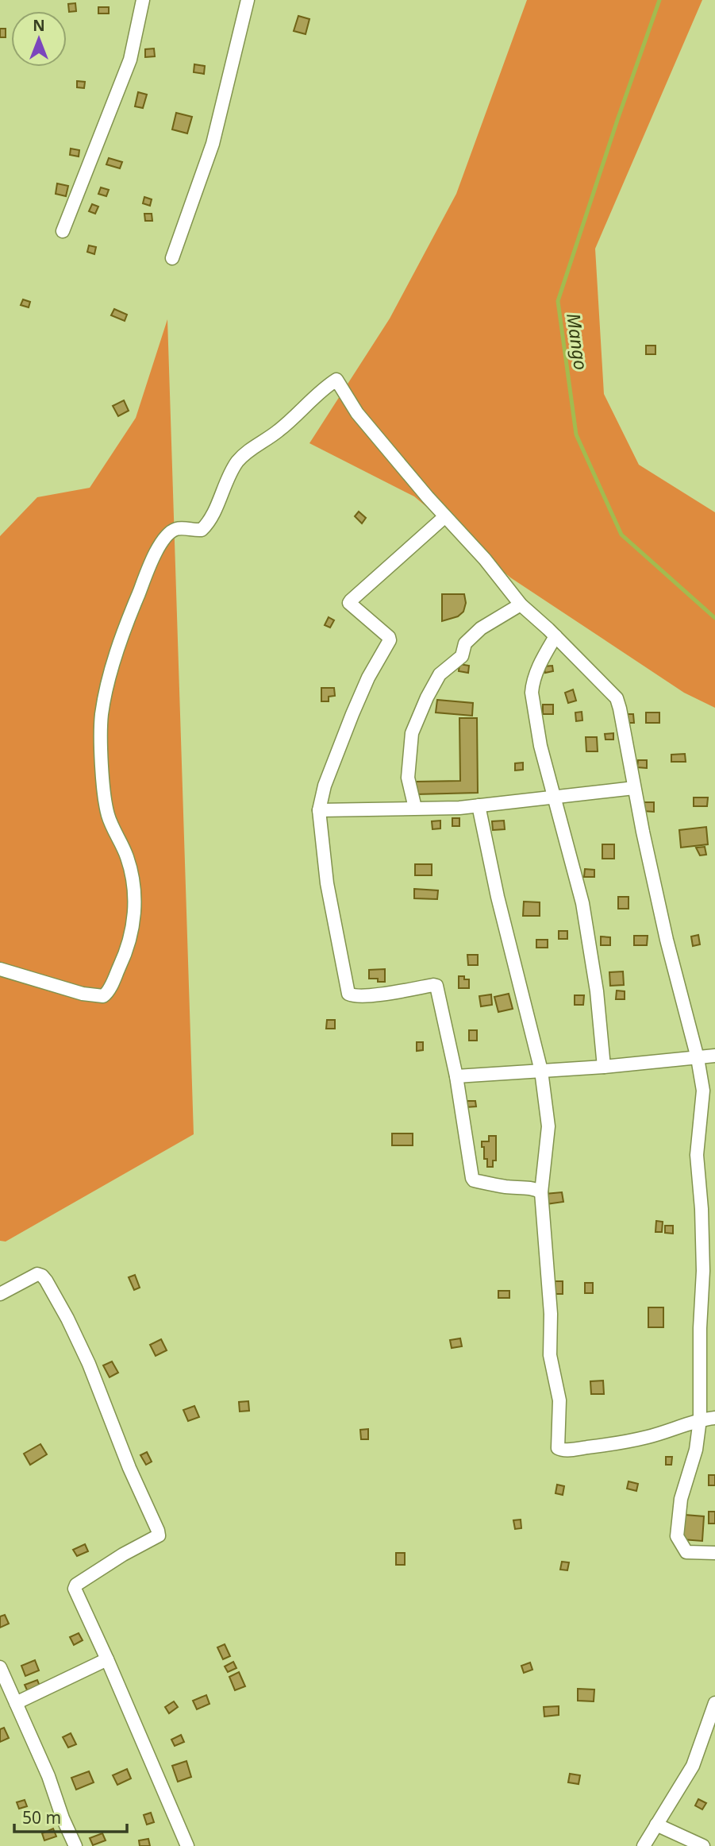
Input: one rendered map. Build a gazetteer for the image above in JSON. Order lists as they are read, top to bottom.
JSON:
{
  "water": ["Mango"],
  "scale_bar": "50 m",
  "north": "top"
}
